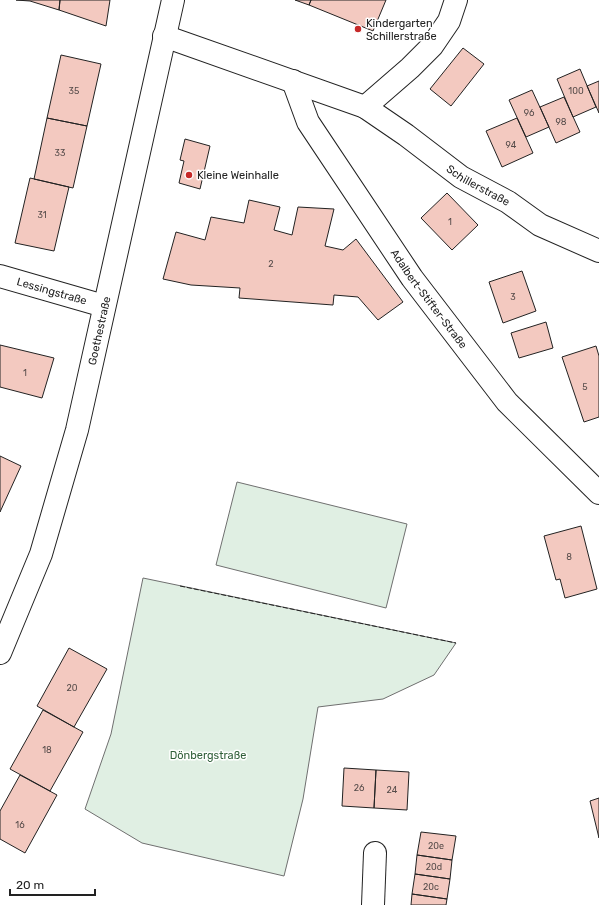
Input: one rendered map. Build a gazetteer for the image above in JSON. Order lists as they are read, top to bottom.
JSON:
{
  "streets": {
    "street": [
      "Schillerstraße",
      "Lessingstraße",
      "Adalbert-Stifter-Straße",
      "Goethestraße"
    ]
  },
  "crossings": [
    ["Schillerstraße", "Adalbert-Stifter-Straße"],
    ["Schillerstraße", "Goethestraße"],
    ["Lessingstraße", "Goethestraße"]
  ],
  "parks": ["Dönbergstraße"],
  "places": ["Kindergarten Schillerstraße", "Kleine Weinhalle"],
  "house_numbers": [
    "35",
    "100",
    "96",
    "98",
    "94",
    "33",
    "31",
    "1",
    "2",
    "3",
    "1",
    "5",
    "8",
    "20",
    "18",
    "26",
    "24",
    "16",
    "20e",
    "20d",
    "20c"
  ],
  "scale_bar": "20 m"
}
